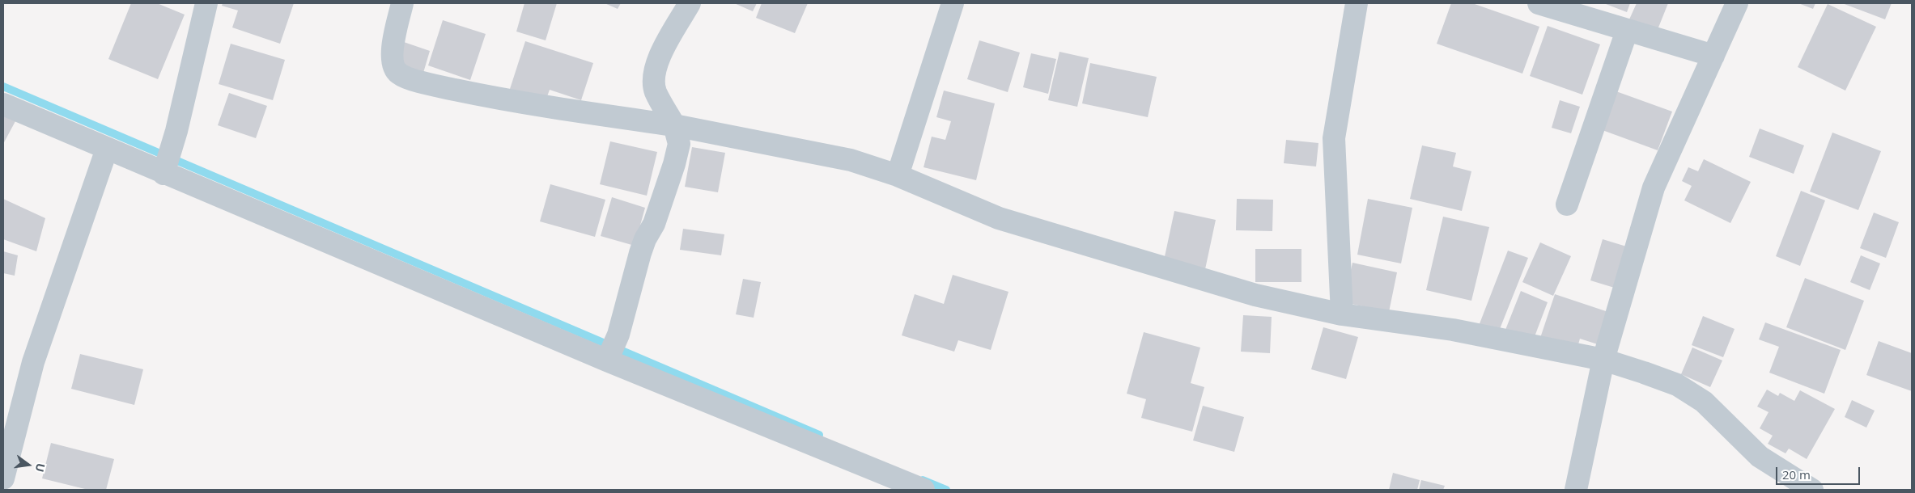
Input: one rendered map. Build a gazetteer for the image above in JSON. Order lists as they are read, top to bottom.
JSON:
{
  "scale_bar": "20 m",
  "north": "right"
}
